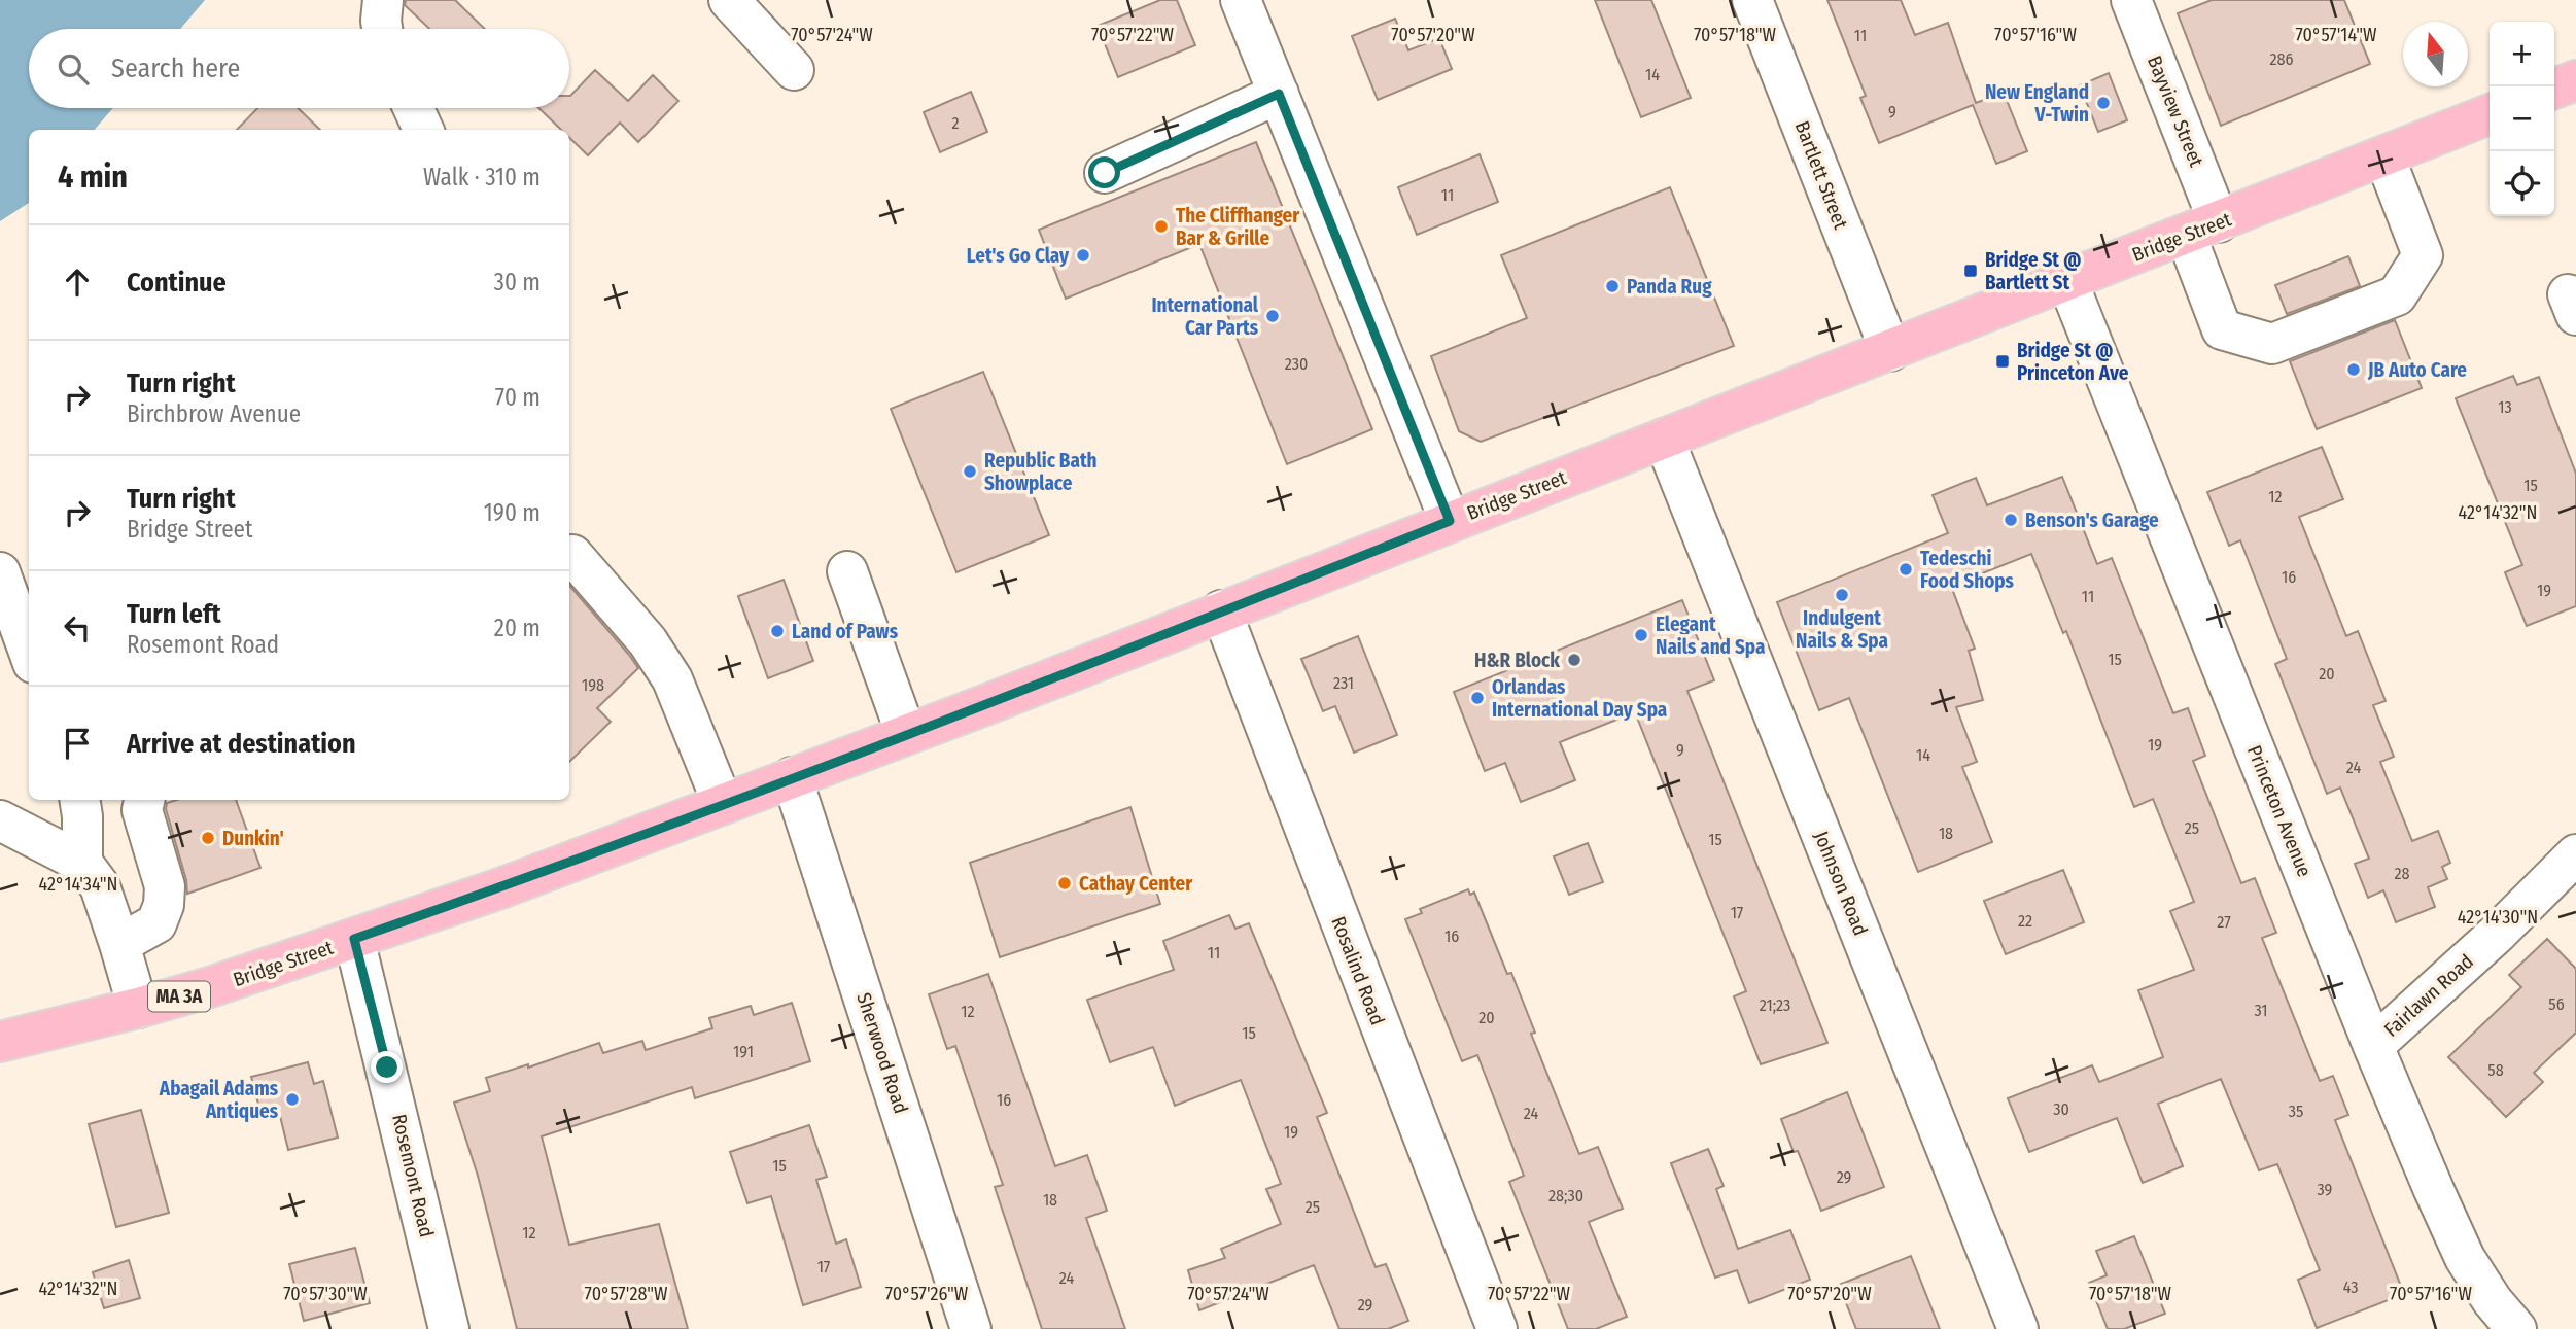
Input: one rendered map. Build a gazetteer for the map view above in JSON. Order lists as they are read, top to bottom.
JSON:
{
  "streets": {
    "main road": ["Bridge Street", "MA 3A"],
    "street": [
      "Bayview Street",
      "Bartlett Street",
      "Princeton Avenue",
      "Johnson Road",
      "Rosalind Road",
      "Fairlawn Road",
      "Sherwood Road",
      "Rosemont Road"
    ]
  },
  "crossings": [
    ["Bayview Street", "Bridge Street"],
    ["Bartlett Street", "Bridge Street"],
    ["Bridge Street", "Princeton Avenue"],
    ["Bridge Street", "Johnson Road"],
    ["Bridge Street", "Rosalind Road"],
    ["Bridge Street", "Sherwood Road"],
    ["Bridge Street", "Rosemont Road"],
    ["Princeton Avenue", "Fairlawn Road"]
  ],
  "places": {
    "other": [
      "New England V-Twin",
      "The Cliffhanger Bar & Grille",
      "Let's Go Clay",
      "Panda Rug",
      "International Car Parts",
      "JB Auto Care",
      "Republic Bath Showplace",
      "Benson's Garage",
      "Tedeschi Food Shops",
      "Indulgent Nails & Spa",
      "Land of Paws",
      "Elegant Nails and Spa",
      "H&R Block",
      "Orlandas International Day Spa",
      "Dunkin'",
      "Cathay Center",
      "Abagail Adams Antiques"
    ],
    "transit": ["Bridge St @ Bartlett St", "Bridge St @ Princeton Ave"]
  },
  "house_numbers": [
    "11",
    "286",
    "14",
    "9",
    "2",
    "11",
    "230",
    "13",
    "15",
    "12",
    "16",
    "19",
    "11",
    "15",
    "20",
    "231",
    "198",
    "19",
    "9",
    "14",
    "24",
    "25",
    "18",
    "15",
    "28",
    "17",
    "22",
    "27",
    "16",
    "11",
    "56",
    "21;23",
    "31",
    "12",
    "20",
    "15",
    "191",
    "58",
    "16",
    "30",
    "35",
    "24",
    "19",
    "15",
    "29",
    "39",
    "28;30",
    "18",
    "25",
    "12",
    "17",
    "24",
    "43",
    "29"
  ],
  "north": "top",
  "page": {
    "map_buttons": ["+", "−"],
    "search": "Search here",
    "heading": ["4 min", "Walk · 310 m"],
    "list": [
      ["Continue", "30 m"],
      ["Turn right", "Birchbrow Avenue", "70 m"],
      ["Turn right", "Bridge Street", "190 m"],
      ["Turn left", "Rosemont Road", "20 m"],
      "Arrive at destination"
    ]
  },
  "coordinates": [
    "70°57'24\"W",
    "70°57'22\"W",
    "70°57'20\"W",
    "70°57'18\"W",
    "70°57'16\"W",
    "70°57'14\"W",
    "42°14'32\"N",
    "42°14'34\"N",
    "42°14'30\"N",
    "70°57'30\"W",
    "70°57'28\"W",
    "70°57'26\"W"
  ]
}
